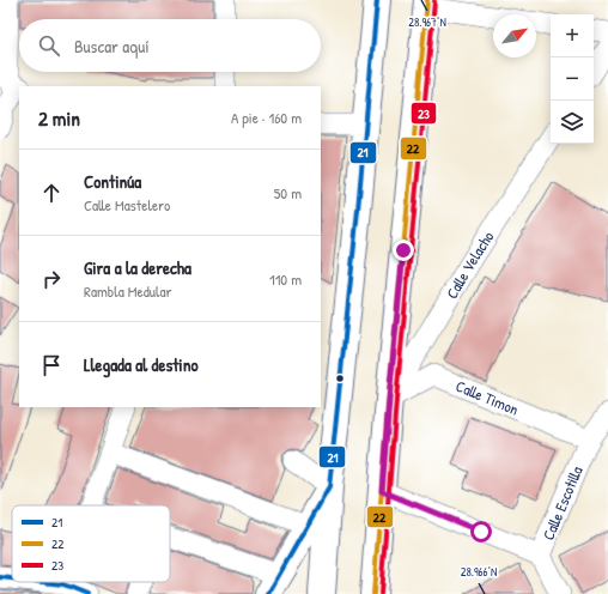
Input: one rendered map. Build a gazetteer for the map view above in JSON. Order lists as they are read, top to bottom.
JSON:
{
  "streets": {
    "street": ["Calle Velacho", "Calle Timon", "Calle Escotilla"]
  },
  "crossings": [
    ["Calle Velacho", "Calle Timon"],
    ["Calle Timon", "Calle Escotilla"]
  ],
  "lines": ["transit line 21", "transit line 22", "transit line 23"],
  "legend": ["21", "22", "23"],
  "north": "top right",
  "page": {
    "map_buttons": ["+", "−"],
    "search": "Buscar aquí",
    "heading": ["2 min", "A pie · 160 m"],
    "list": [
      ["Continúa", "Calle Mastelero", "50 m"],
      ["Gira a la derecha", "Rambla Medular", "110 m"],
      "Llegada al destino"
    ]
  },
  "coordinates": ["28.967°N", "28.966°N"]
}
